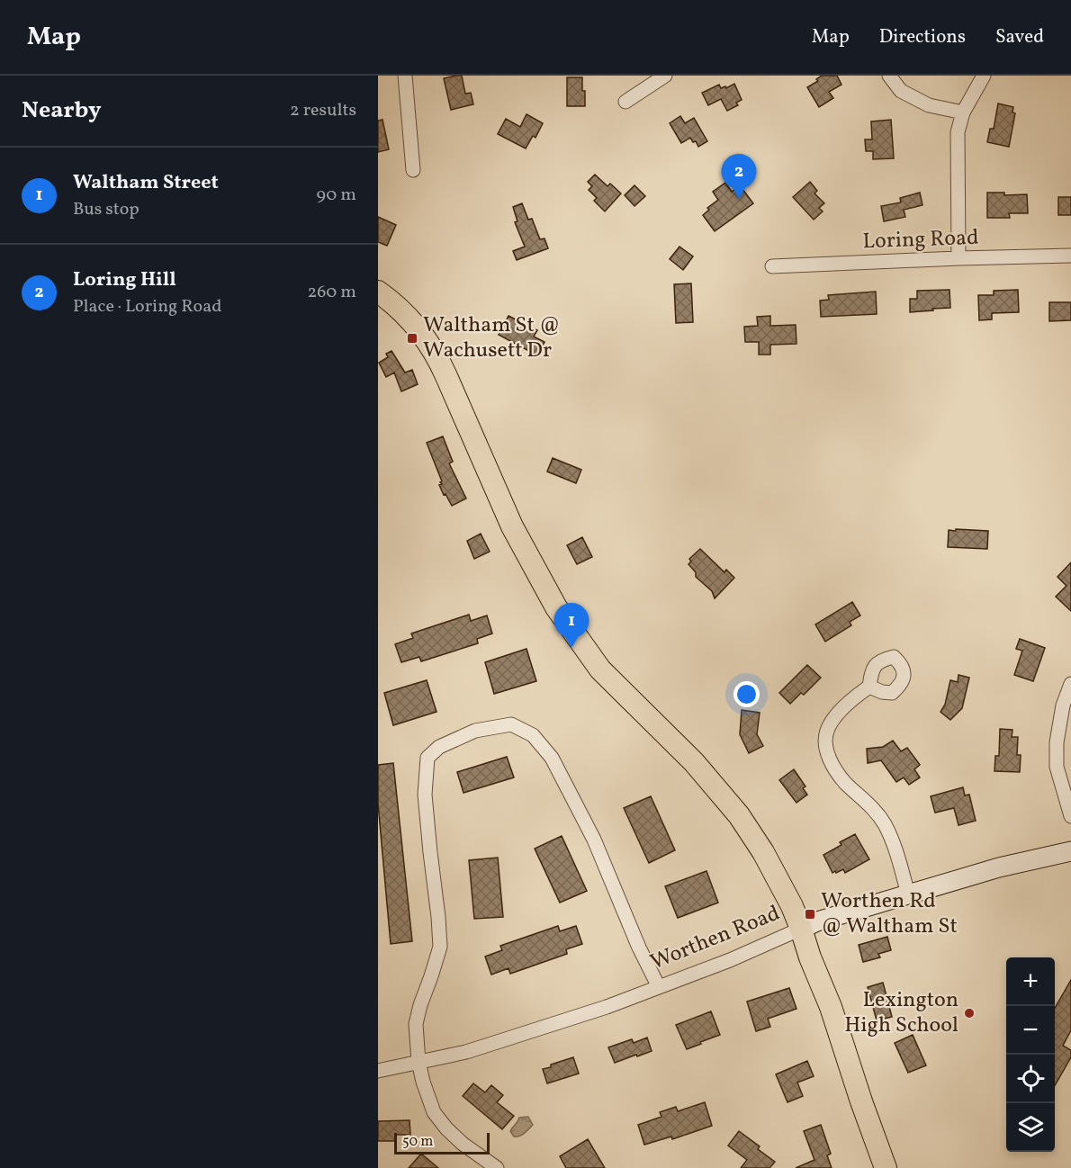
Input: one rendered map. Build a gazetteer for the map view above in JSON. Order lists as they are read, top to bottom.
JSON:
{
  "streets": {
    "main road": ["Worthen Road"],
    "street": ["Loring Road"]
  },
  "places": {
    "transit": ["Waltham St @ Wachusett Dr", "Worthen Rd @ Waltham St"],
    "other": ["Lexington High School"]
  },
  "scale_bar": "50 m",
  "page": {
    "header": "Map",
    "nav": ["Map", "Directions", "Saved"],
    "heading": ["Nearby", "2 results"],
    "list": [
      {
        "mark": "1",
        "name": "Waltham Street",
        "note": "Bus stop",
        "value": "90 m"
      },
      {
        "mark": "2",
        "name": "Loring Hill",
        "note": "Place · Loring Road",
        "value": "260 m"
      }
    ],
    "pins": ["2", "1"],
    "map_buttons": ["+", "−"],
    "scale": "50 m"
  }
}
